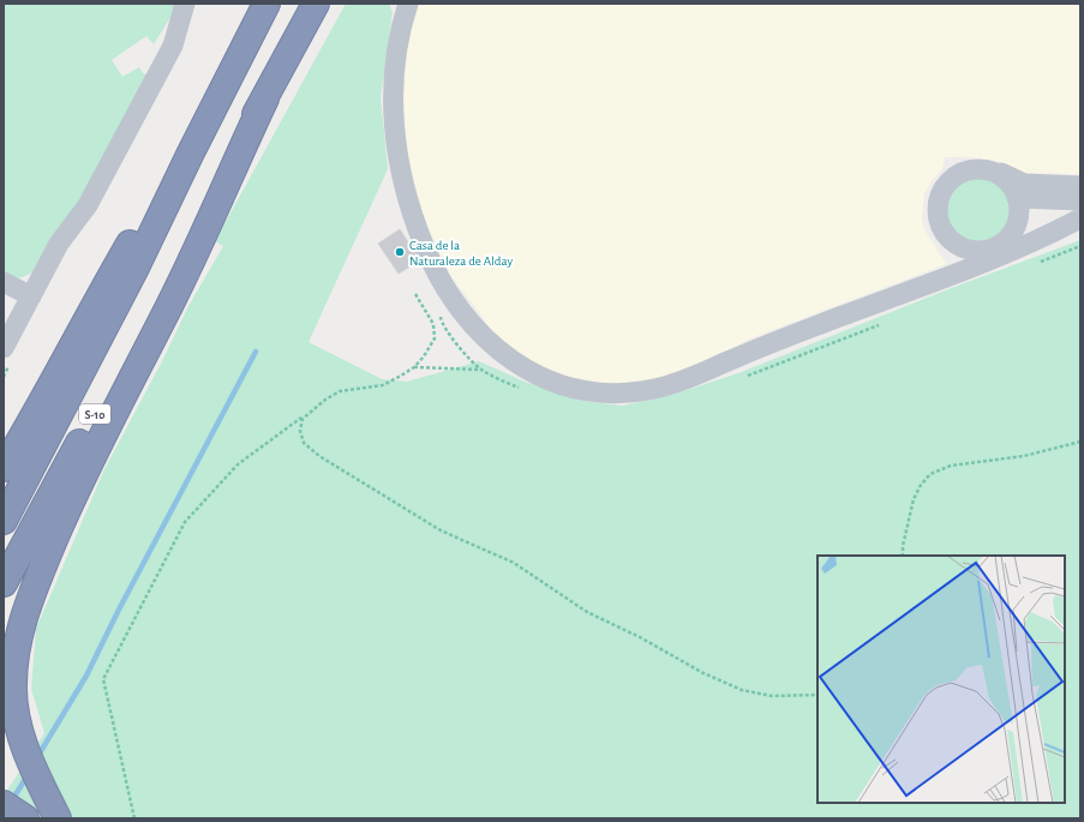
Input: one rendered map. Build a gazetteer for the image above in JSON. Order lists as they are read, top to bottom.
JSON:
{
  "streets": {
    "highway": ["S-10"]
  },
  "places": ["Casa de la Naturaleza de Alday"]
}
